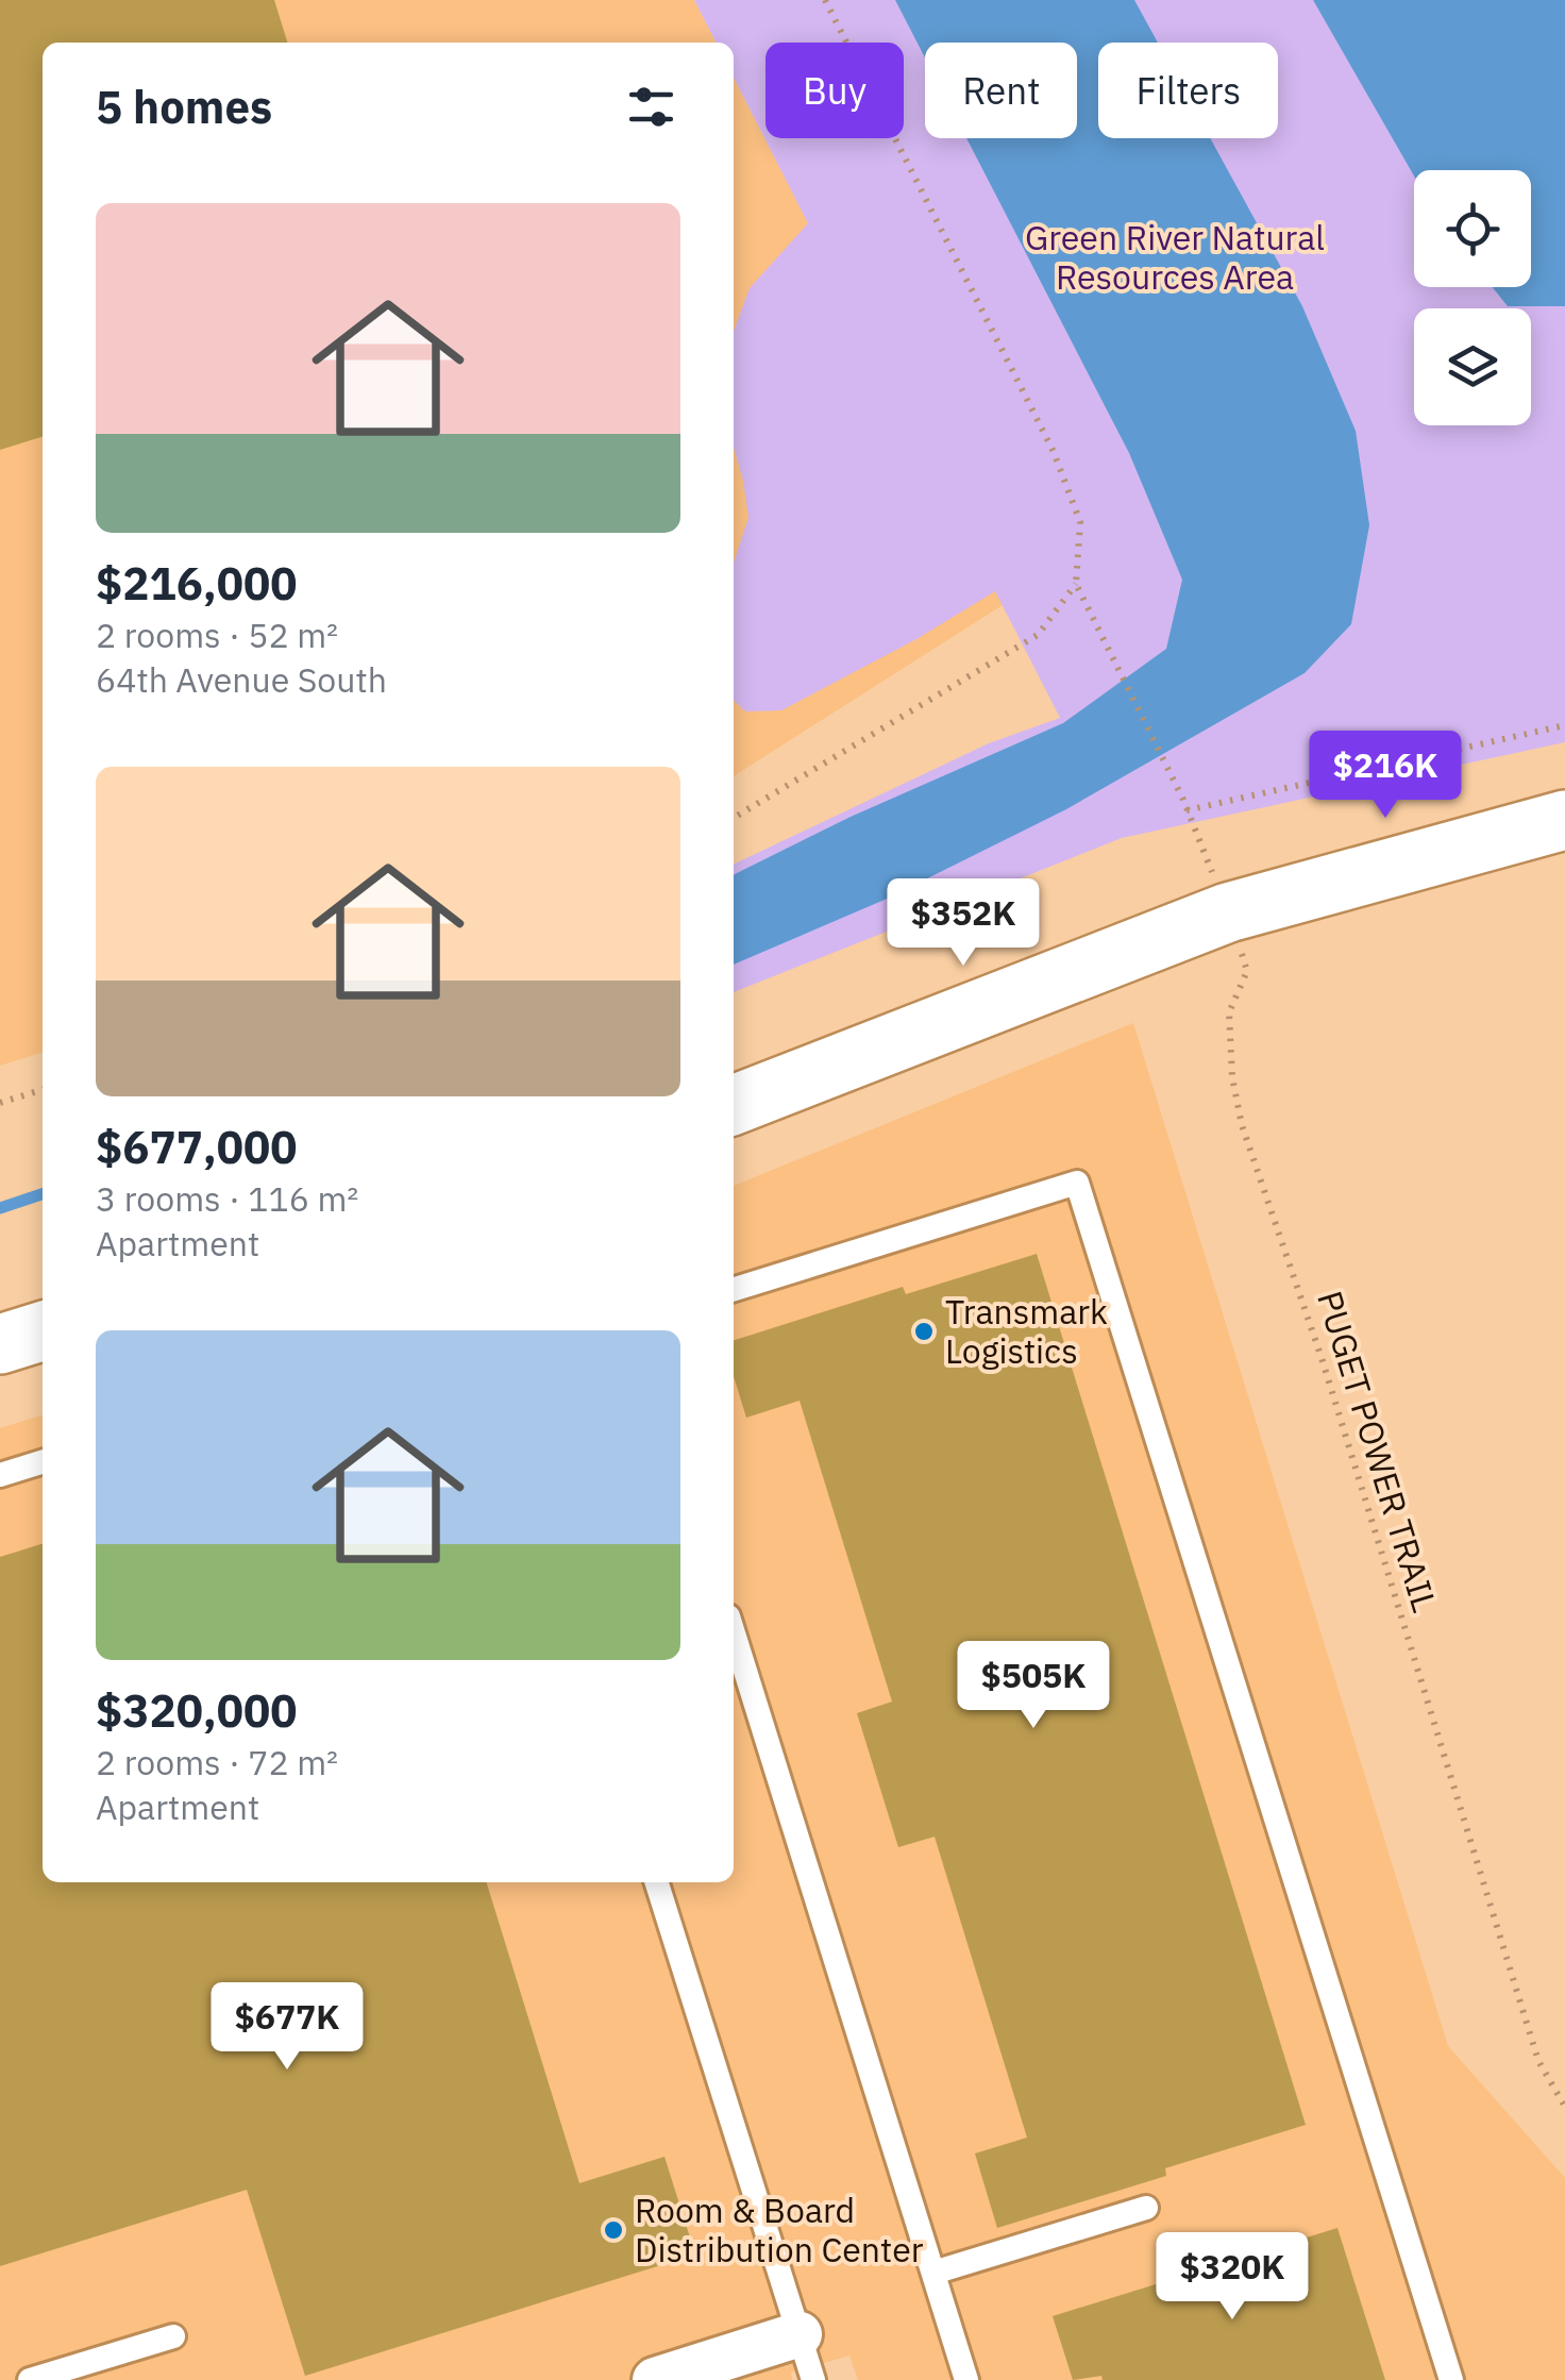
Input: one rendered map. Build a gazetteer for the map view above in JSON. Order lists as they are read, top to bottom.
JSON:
{
  "streets": {
    "path": ["PUGET POWER TRAIL"]
  },
  "parks": ["Green River Natural Resources Area"],
  "places": ["Transmark Logistics", "Room & Board Distribution Center"],
  "page": {
    "chip": ["Buy", "Rent", "Filters"],
    "heading": "5 homes",
    "list": [
      {
        "name": "$216,000",
        "note": "2 rooms · 52 m² · 64th Avenue South"
      },
      {
        "name": "$677,000",
        "note": "3 rooms · 116 m² · Apartment"
      },
      {
        "name": "$320,000",
        "note": "2 rooms · 72 m² · Apartment"
      }
    ],
    "price": [
      "$216K",
      "$352K",
      "$505K",
      "$677K",
      "$320K"
    ]
  }
}
